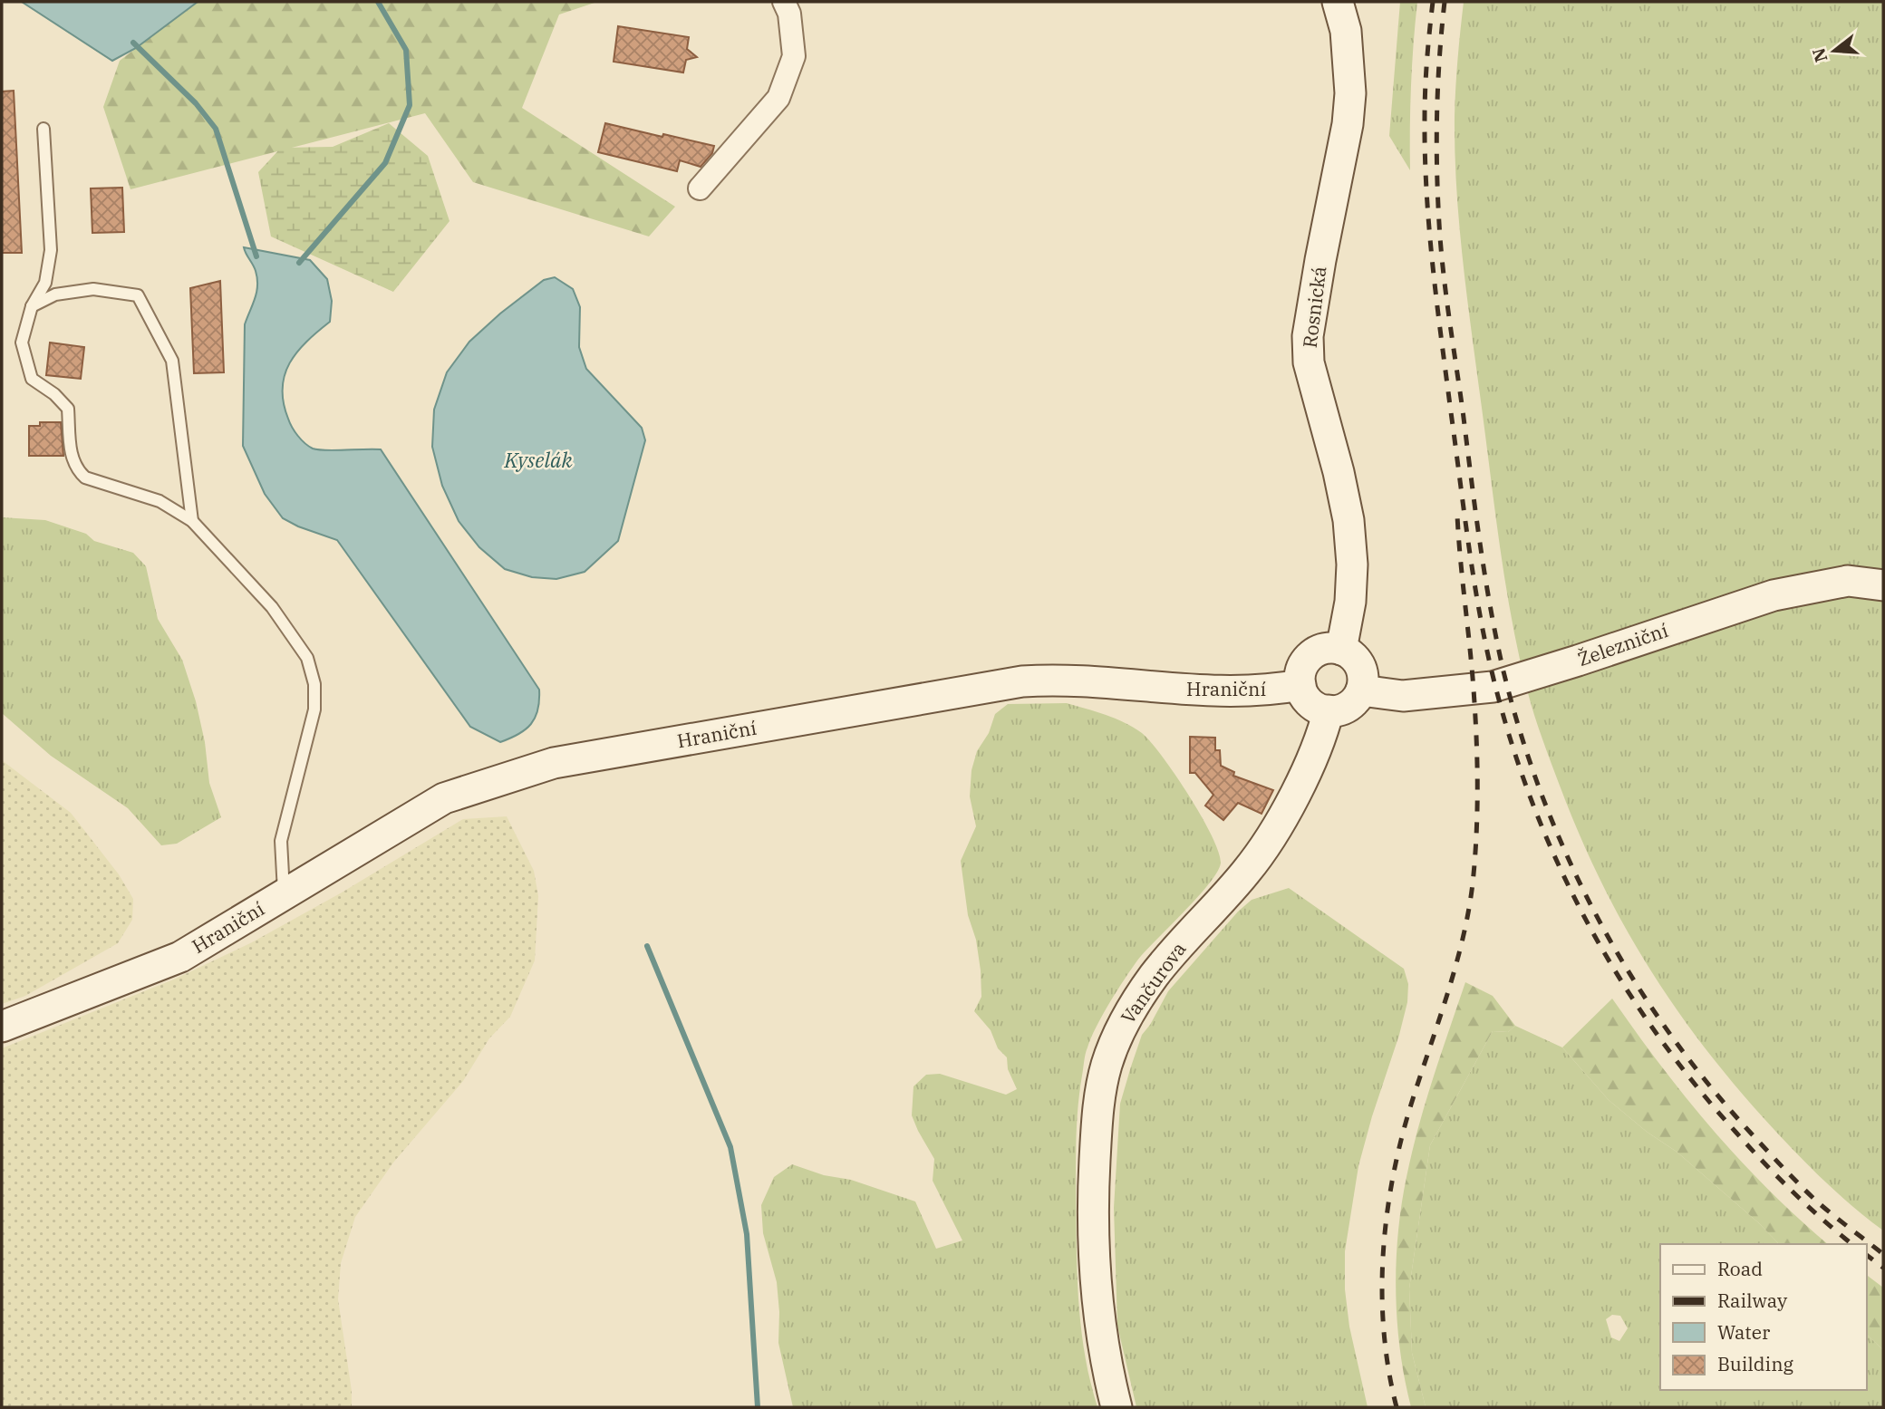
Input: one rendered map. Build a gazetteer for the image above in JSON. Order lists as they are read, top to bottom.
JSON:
{
  "streets": {
    "street": [
      "Rosnická",
      "Železniční",
      "Hraniční",
      "Vančurova"
    ]
  },
  "crossings": [
    ["Rosnická", "Železniční"],
    ["Rosnická", "Hraniční"],
    ["Rosnická", "Vančurova"],
    ["Železniční", "Hraniční"],
    ["Železniční", "Vančurova"],
    ["Hraniční", "Vančurova"]
  ],
  "water": ["Kyselák"],
  "legend": [
    "Road",
    "Railway",
    "Water",
    "Building"
  ],
  "north": "left"
}
